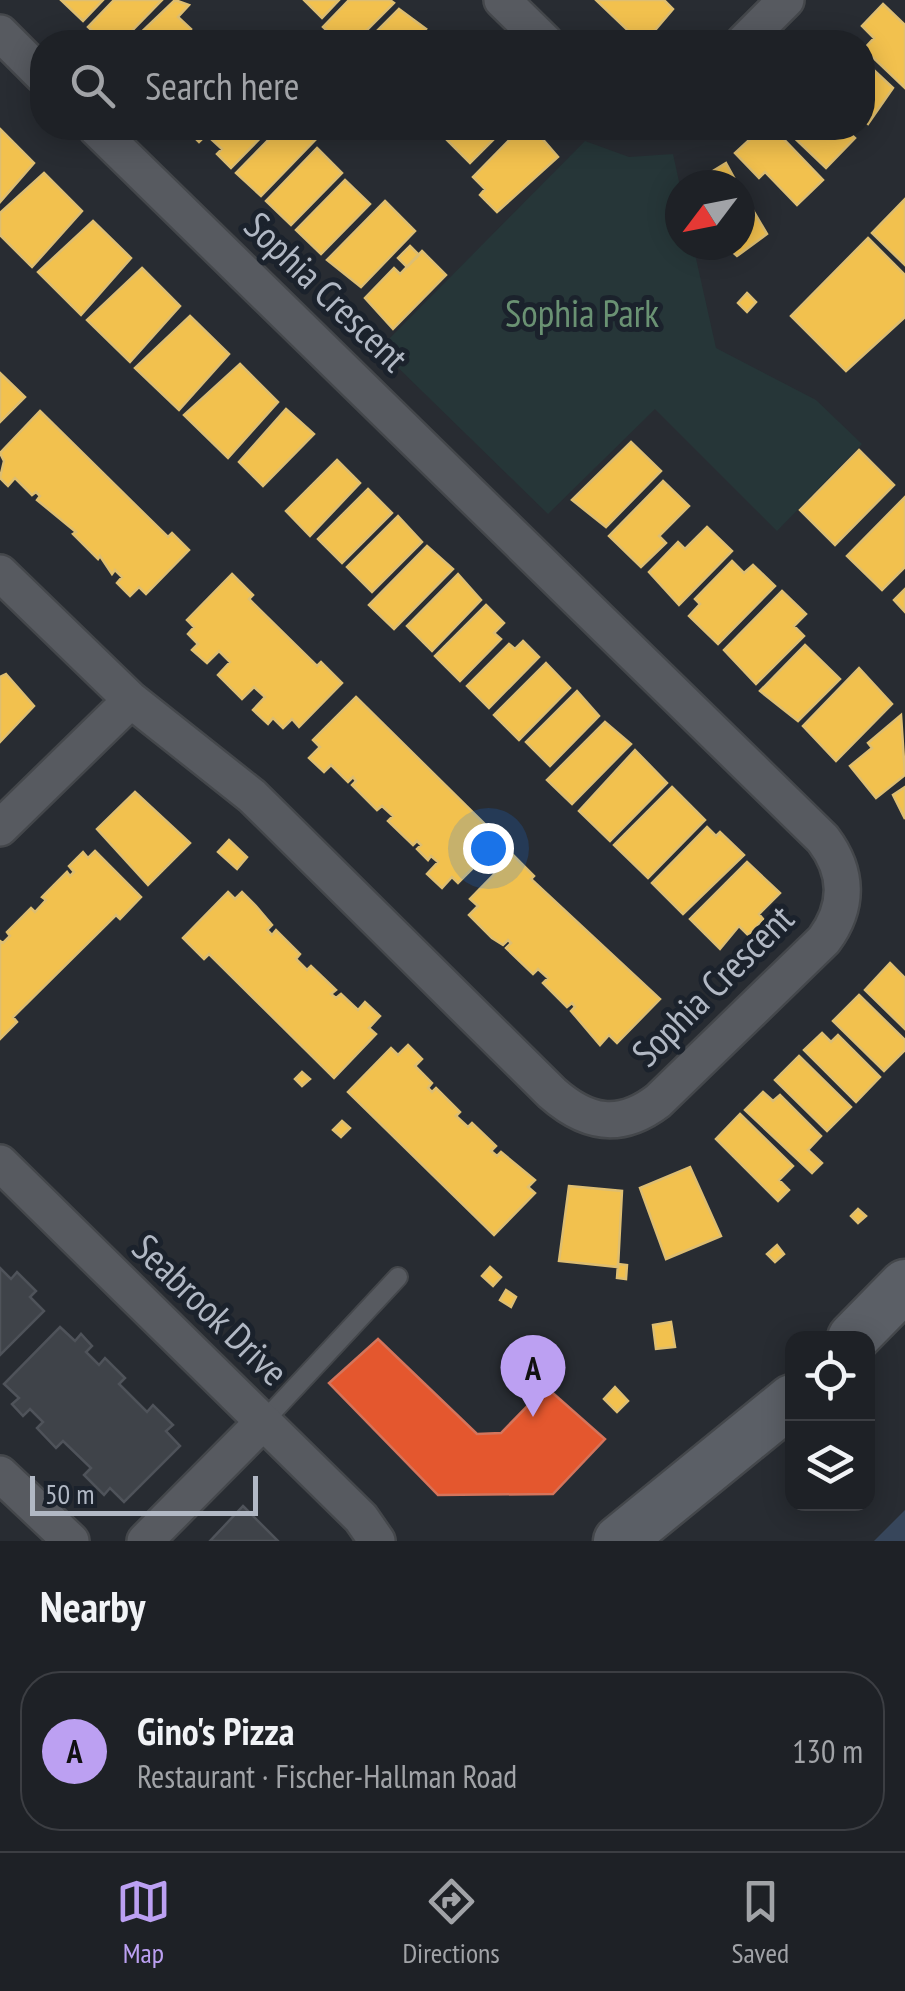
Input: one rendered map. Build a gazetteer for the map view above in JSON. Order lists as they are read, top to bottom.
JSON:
{
  "streets": {
    "street": ["Sophia Crescent", "Seabrook Drive"]
  },
  "parks": ["Sophia Park"],
  "scale_bar": "50 m",
  "north": "bottom left",
  "page": {
    "search": "Search here",
    "pins": "A",
    "scale": "50 m",
    "heading": "Nearby",
    "list": [
      {
        "mark": "A",
        "name": "Gino's Pizza",
        "note": "Restaurant · Fischer-Hallman Road",
        "value": "130 m"
      }
    ],
    "nav": ["Map", "Directions", "Saved"]
  }
}
